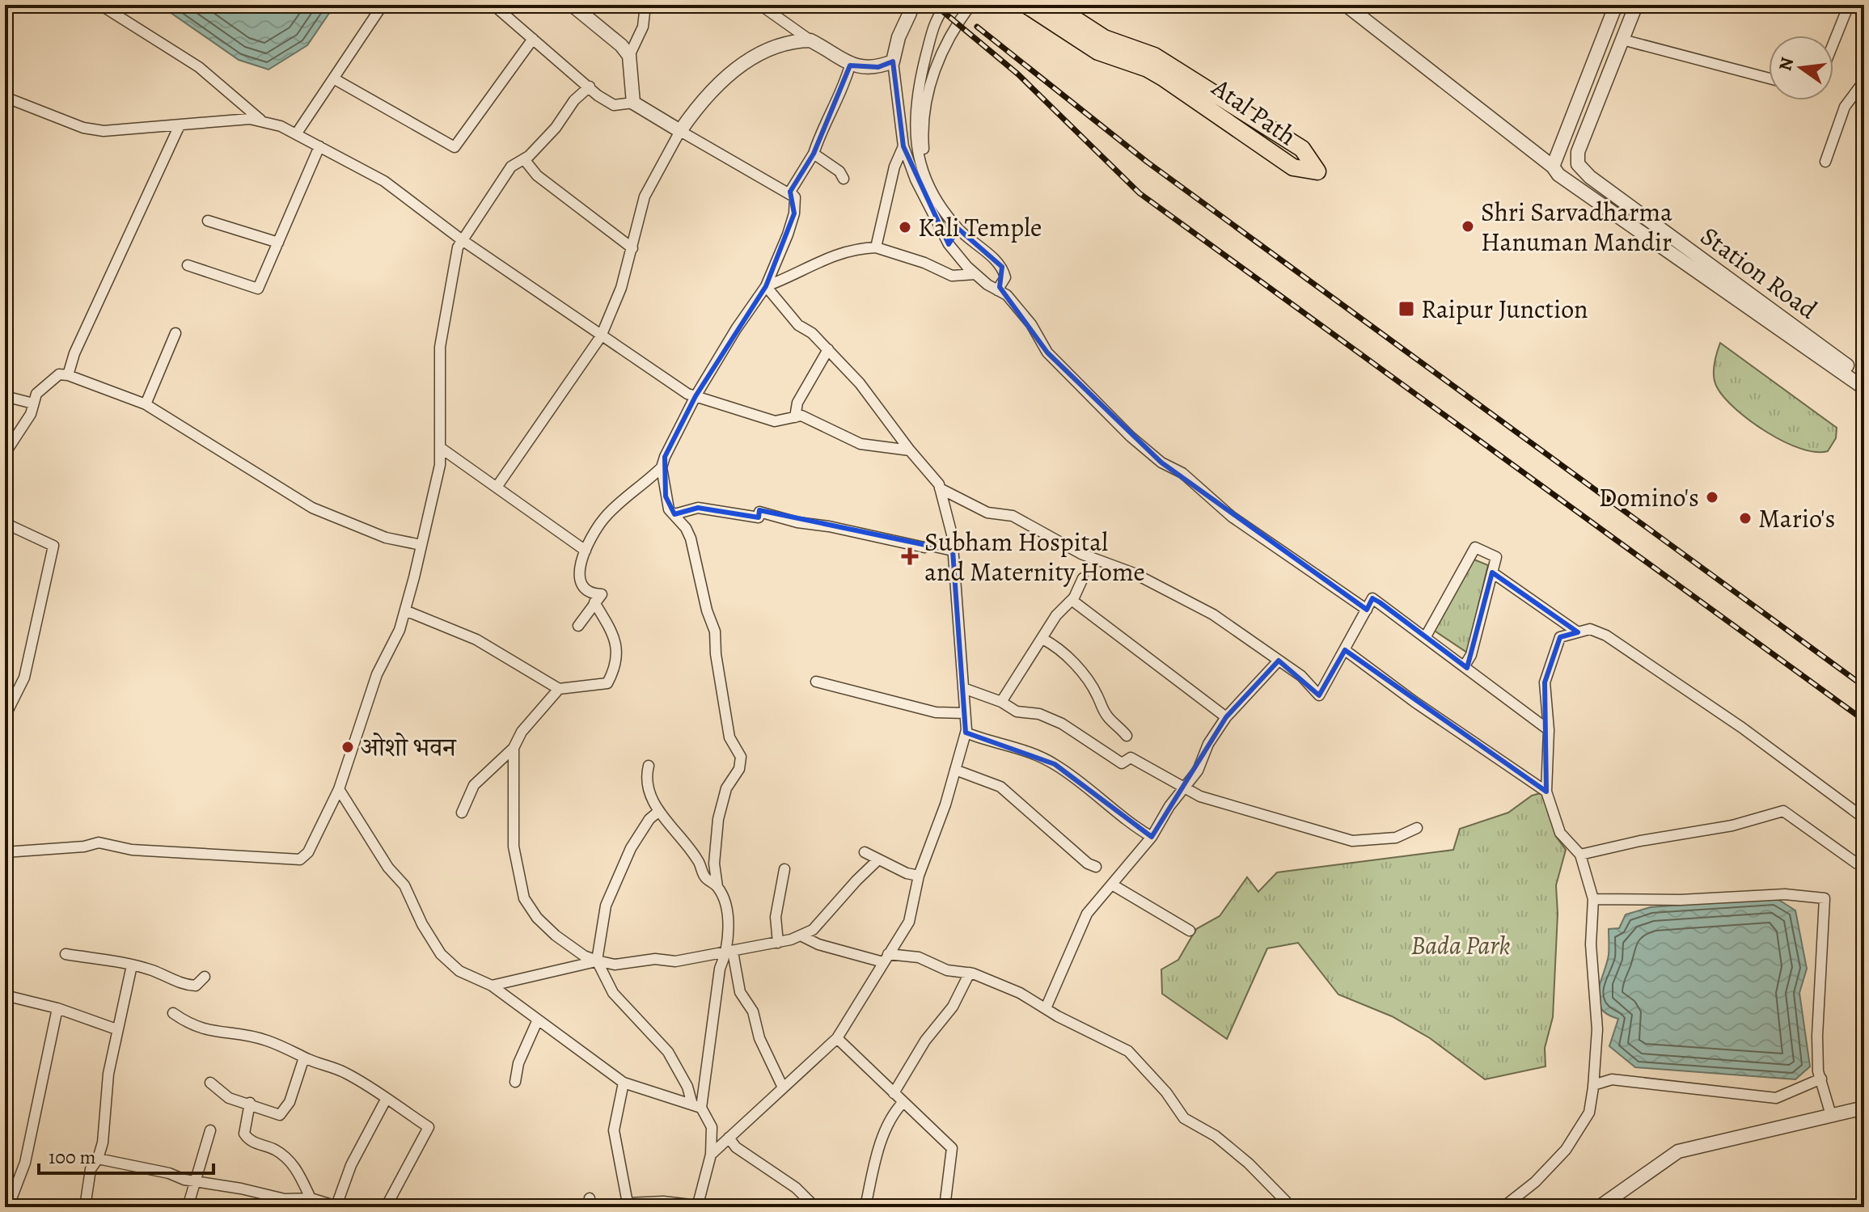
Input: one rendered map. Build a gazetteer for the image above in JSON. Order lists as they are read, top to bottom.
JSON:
{
  "streets": {
    "main road": ["Atal Path"],
    "street": ["Station Road"]
  },
  "parks": ["Bada Park"],
  "places": {
    "other": [
      "Shri Sarvadharma Hanuman Mandir",
      "Kali Temple",
      "Domino's",
      "Mario's",
      "ओशो भवन"
    ],
    "transit": ["Raipur Junction"],
    "health": ["Subham Hospital and Maternity Home"]
  },
  "scale_bar": "100 m",
  "north": "left"
}
